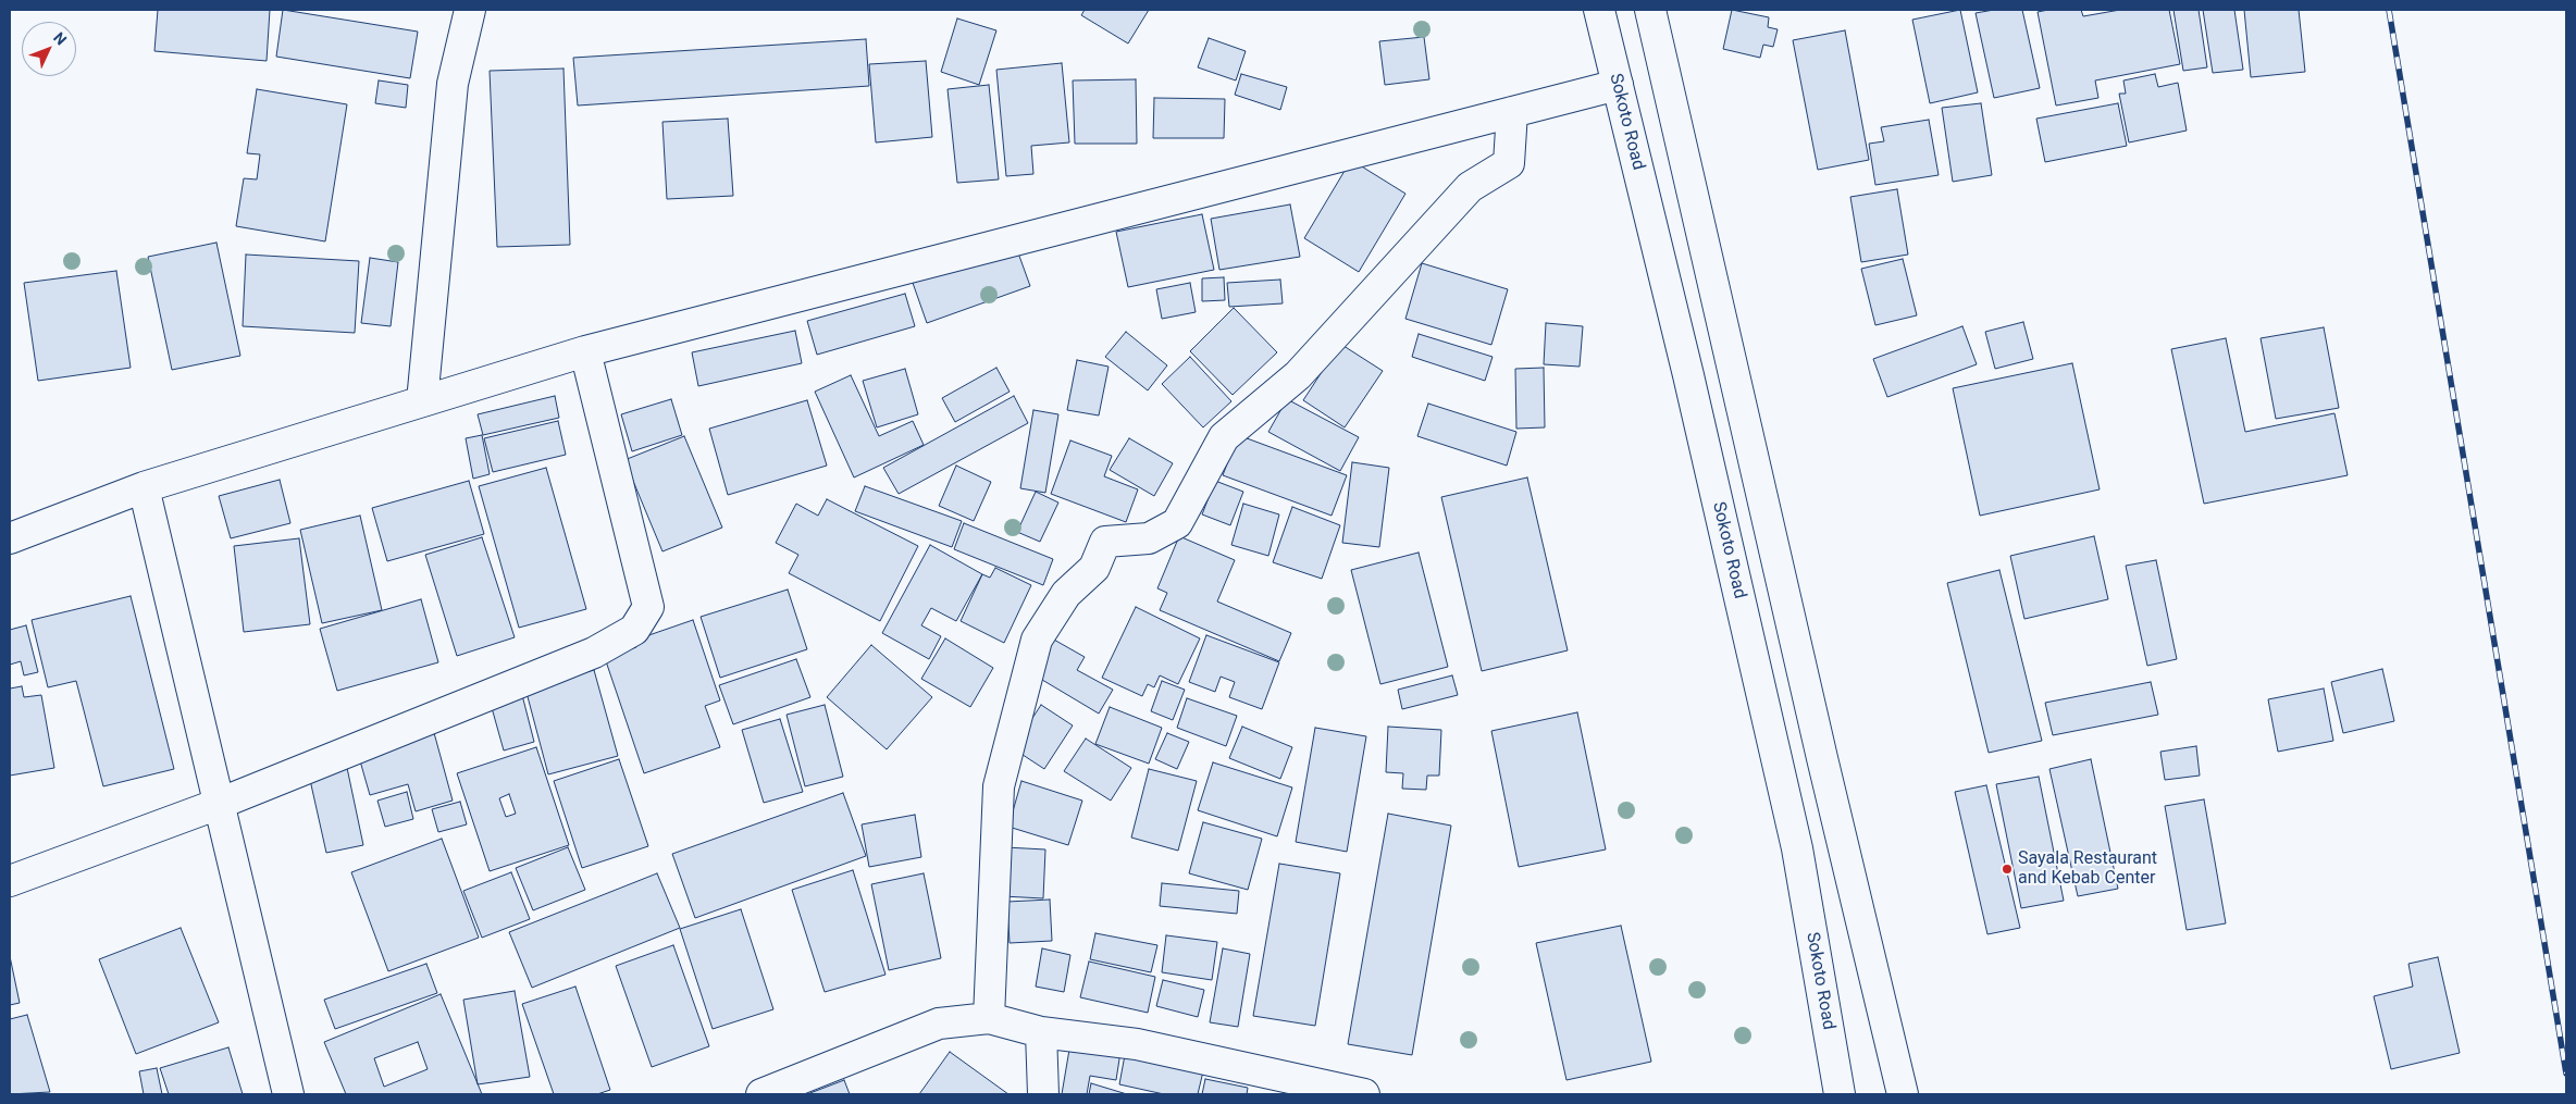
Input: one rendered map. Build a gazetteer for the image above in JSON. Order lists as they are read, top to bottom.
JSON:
{
  "streets": {
    "street": ["Sokoto Road"]
  },
  "places": ["Sayala Restaurant and Kebab Center"],
  "north": "top right"
}
